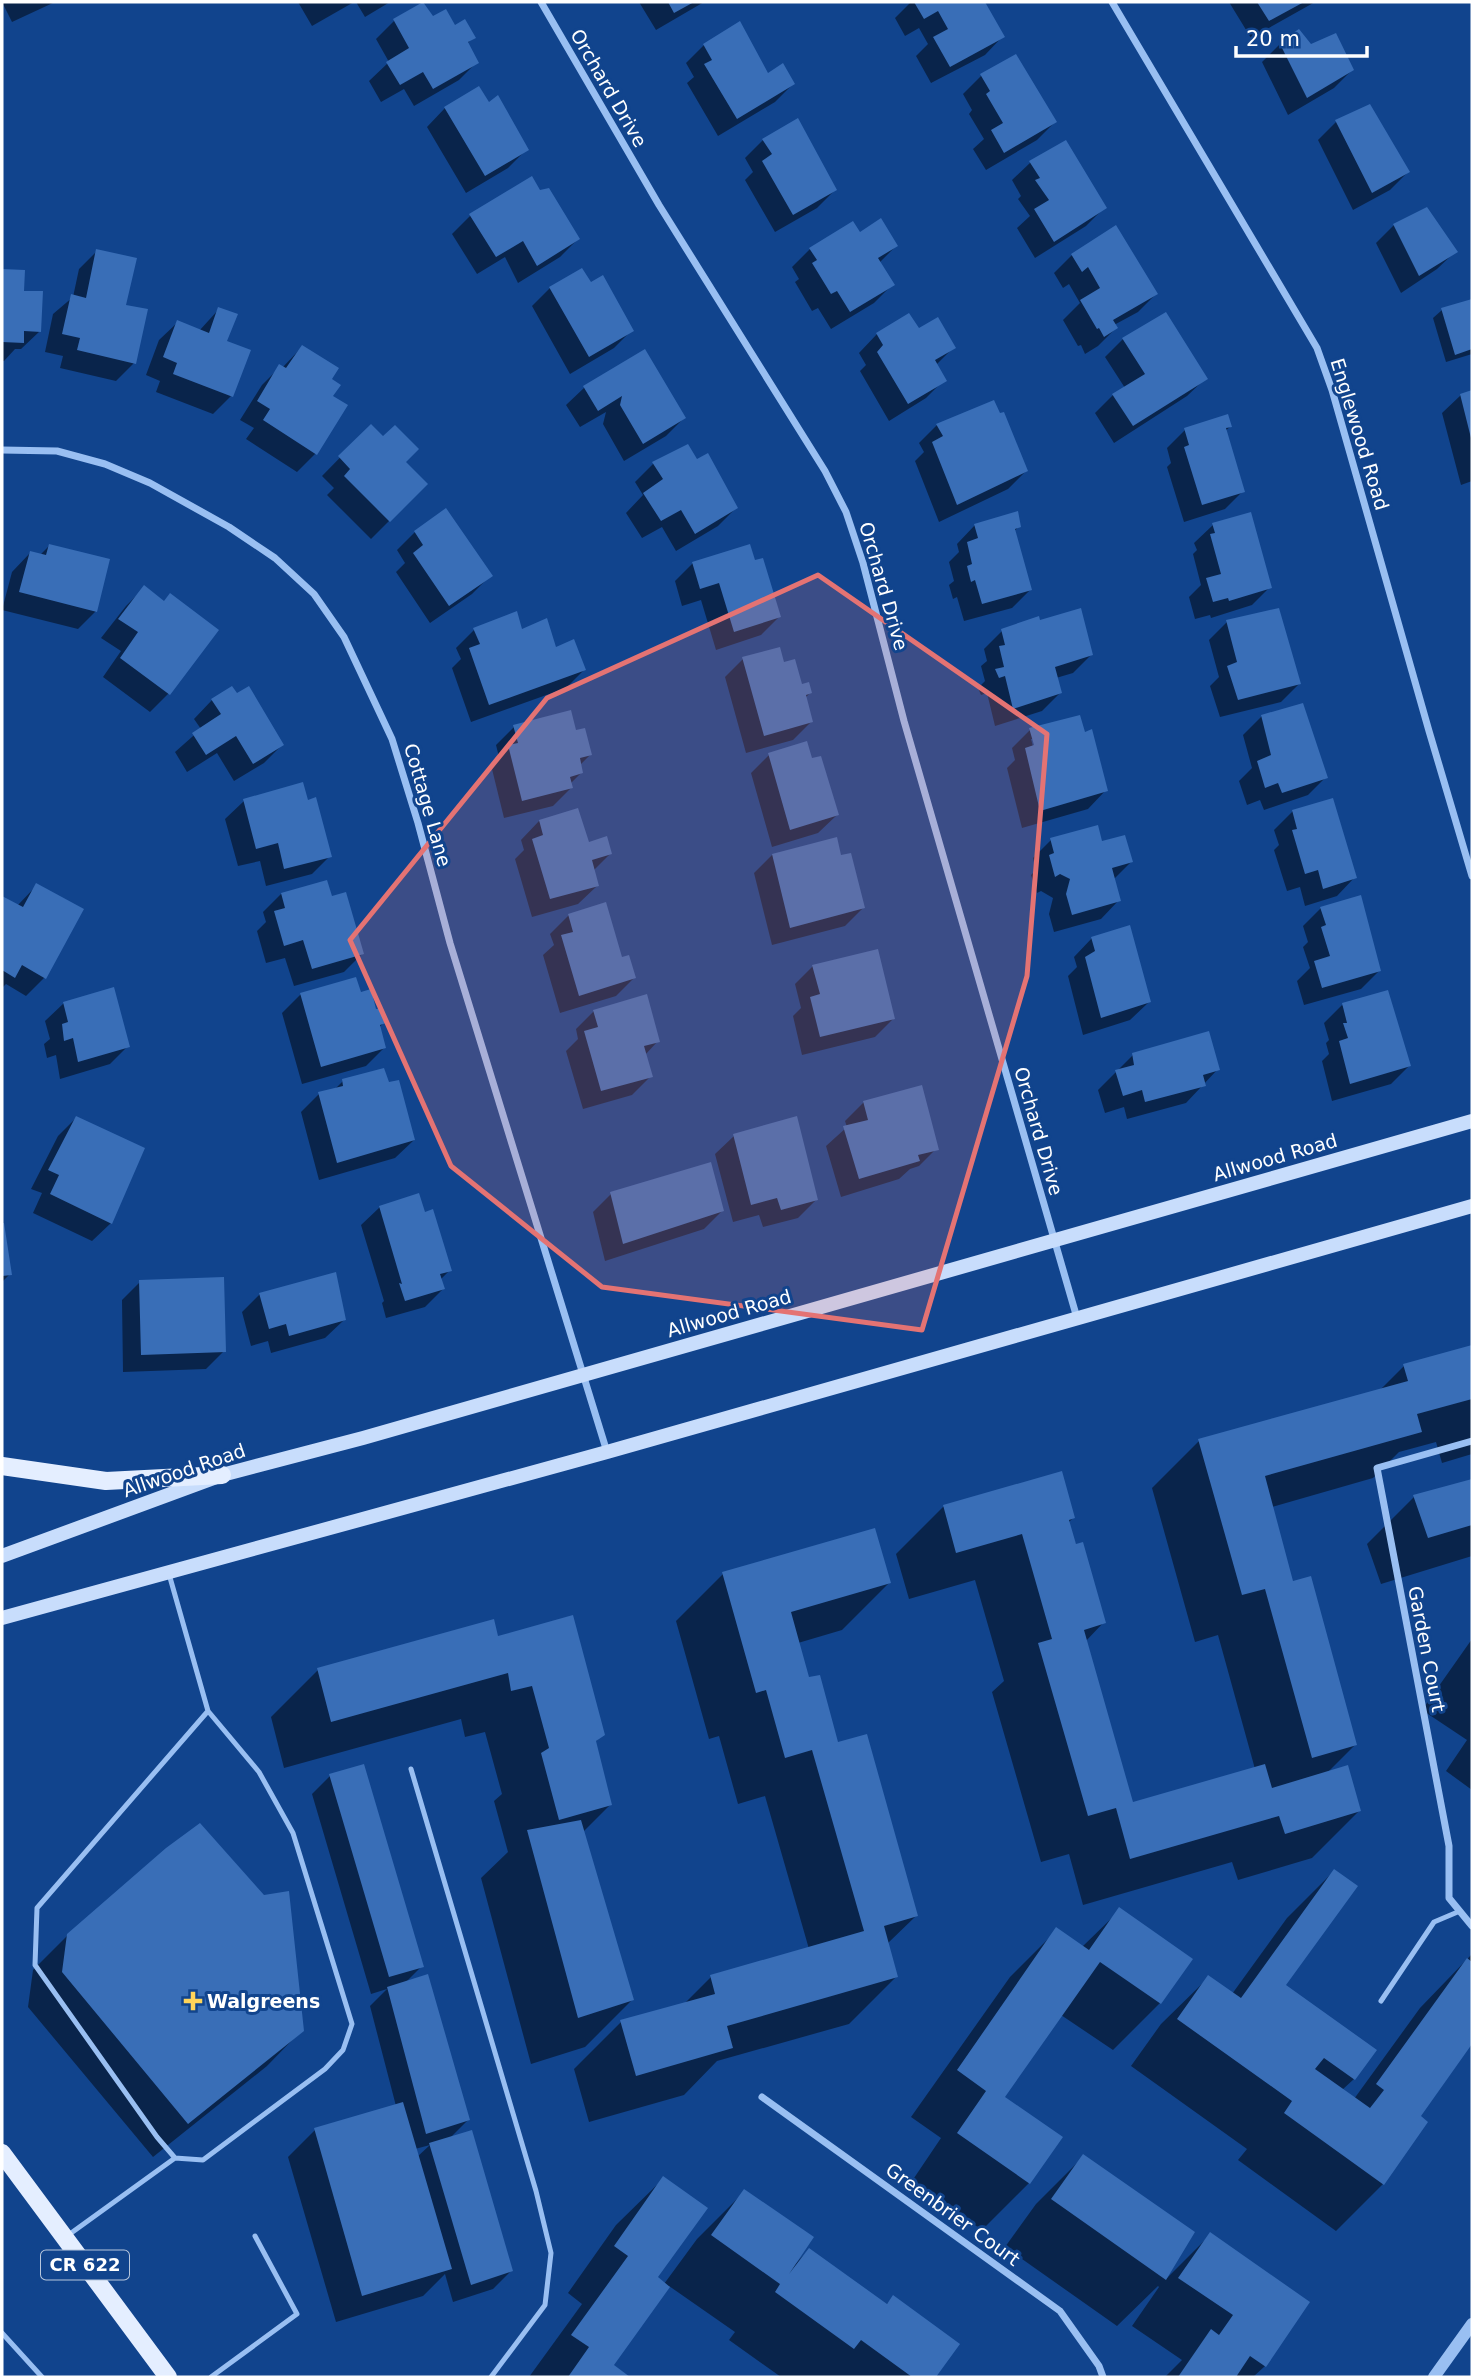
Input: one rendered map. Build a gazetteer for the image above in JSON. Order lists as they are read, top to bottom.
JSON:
{
  "streets": {
    "main road": ["Allwood Road", "CR 622"],
    "street": [
      "Orchard Drive",
      "Englewood Road",
      "Cottage Lane",
      "Garden Court",
      "Greenbrier Court"
    ]
  },
  "crossings": [
    ["Orchard Drive", "Allwood Road"],
    ["Cottage Lane", "Allwood Road"]
  ],
  "places": {
    "health": ["Walgreens"]
  },
  "scale_bar": "20 m"
}
